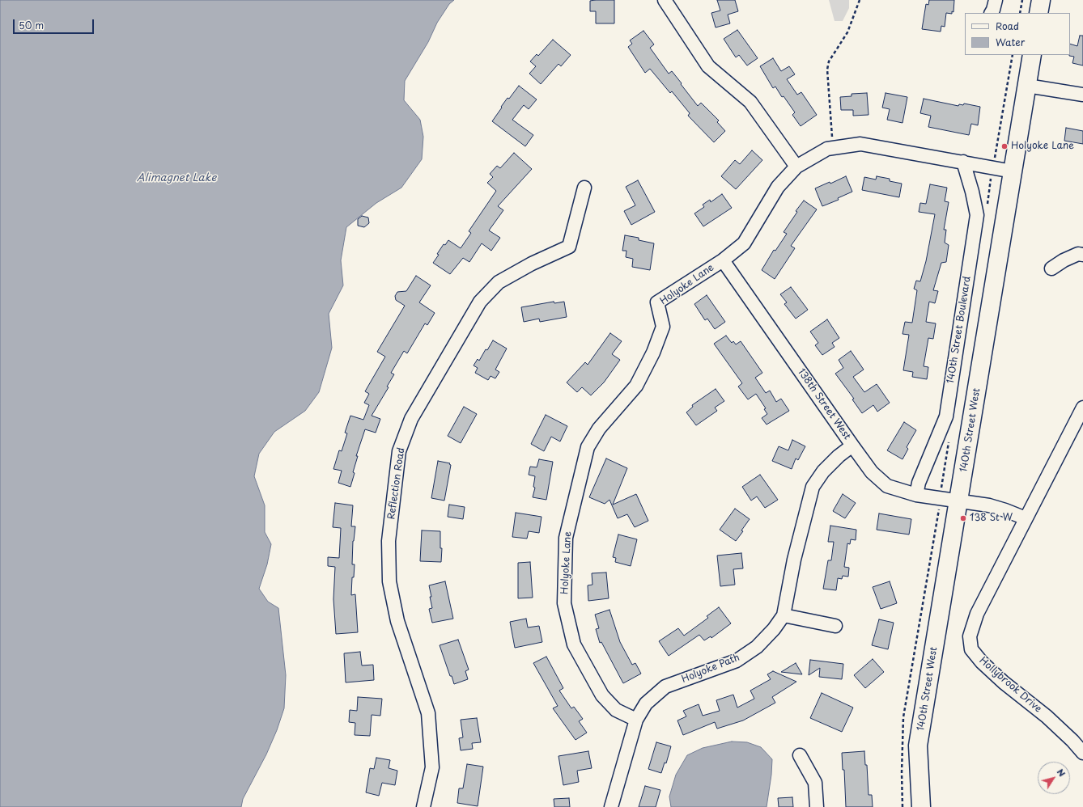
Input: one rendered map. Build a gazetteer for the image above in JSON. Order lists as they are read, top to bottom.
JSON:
{
  "streets": {
    "street": [
      "Holyoke Lane",
      "140th Street Boulevard",
      "138th Street West",
      "140th Street West",
      "Reflection Road",
      "Holyoke Path",
      "Hollybrook Drive"
    ]
  },
  "crossings": [
    ["Holyoke Lane", "140th Street Boulevard"],
    ["Holyoke Lane", "138th Street West"],
    ["Holyoke Lane", "140th Street West"],
    ["Holyoke Lane", "Holyoke Path"],
    ["140th Street Boulevard", "138th Street West"],
    ["138th Street West", "140th Street West"],
    ["138th Street West", "Holyoke Path"],
    ["138th Street West", "Hollybrook Drive"]
  ],
  "water": ["Alimagnet Lake"],
  "places": ["Holyoke Lane", "138 St W"],
  "legend": ["Road", "Water"],
  "scale_bar": "50 m",
  "north": "top right"
}
